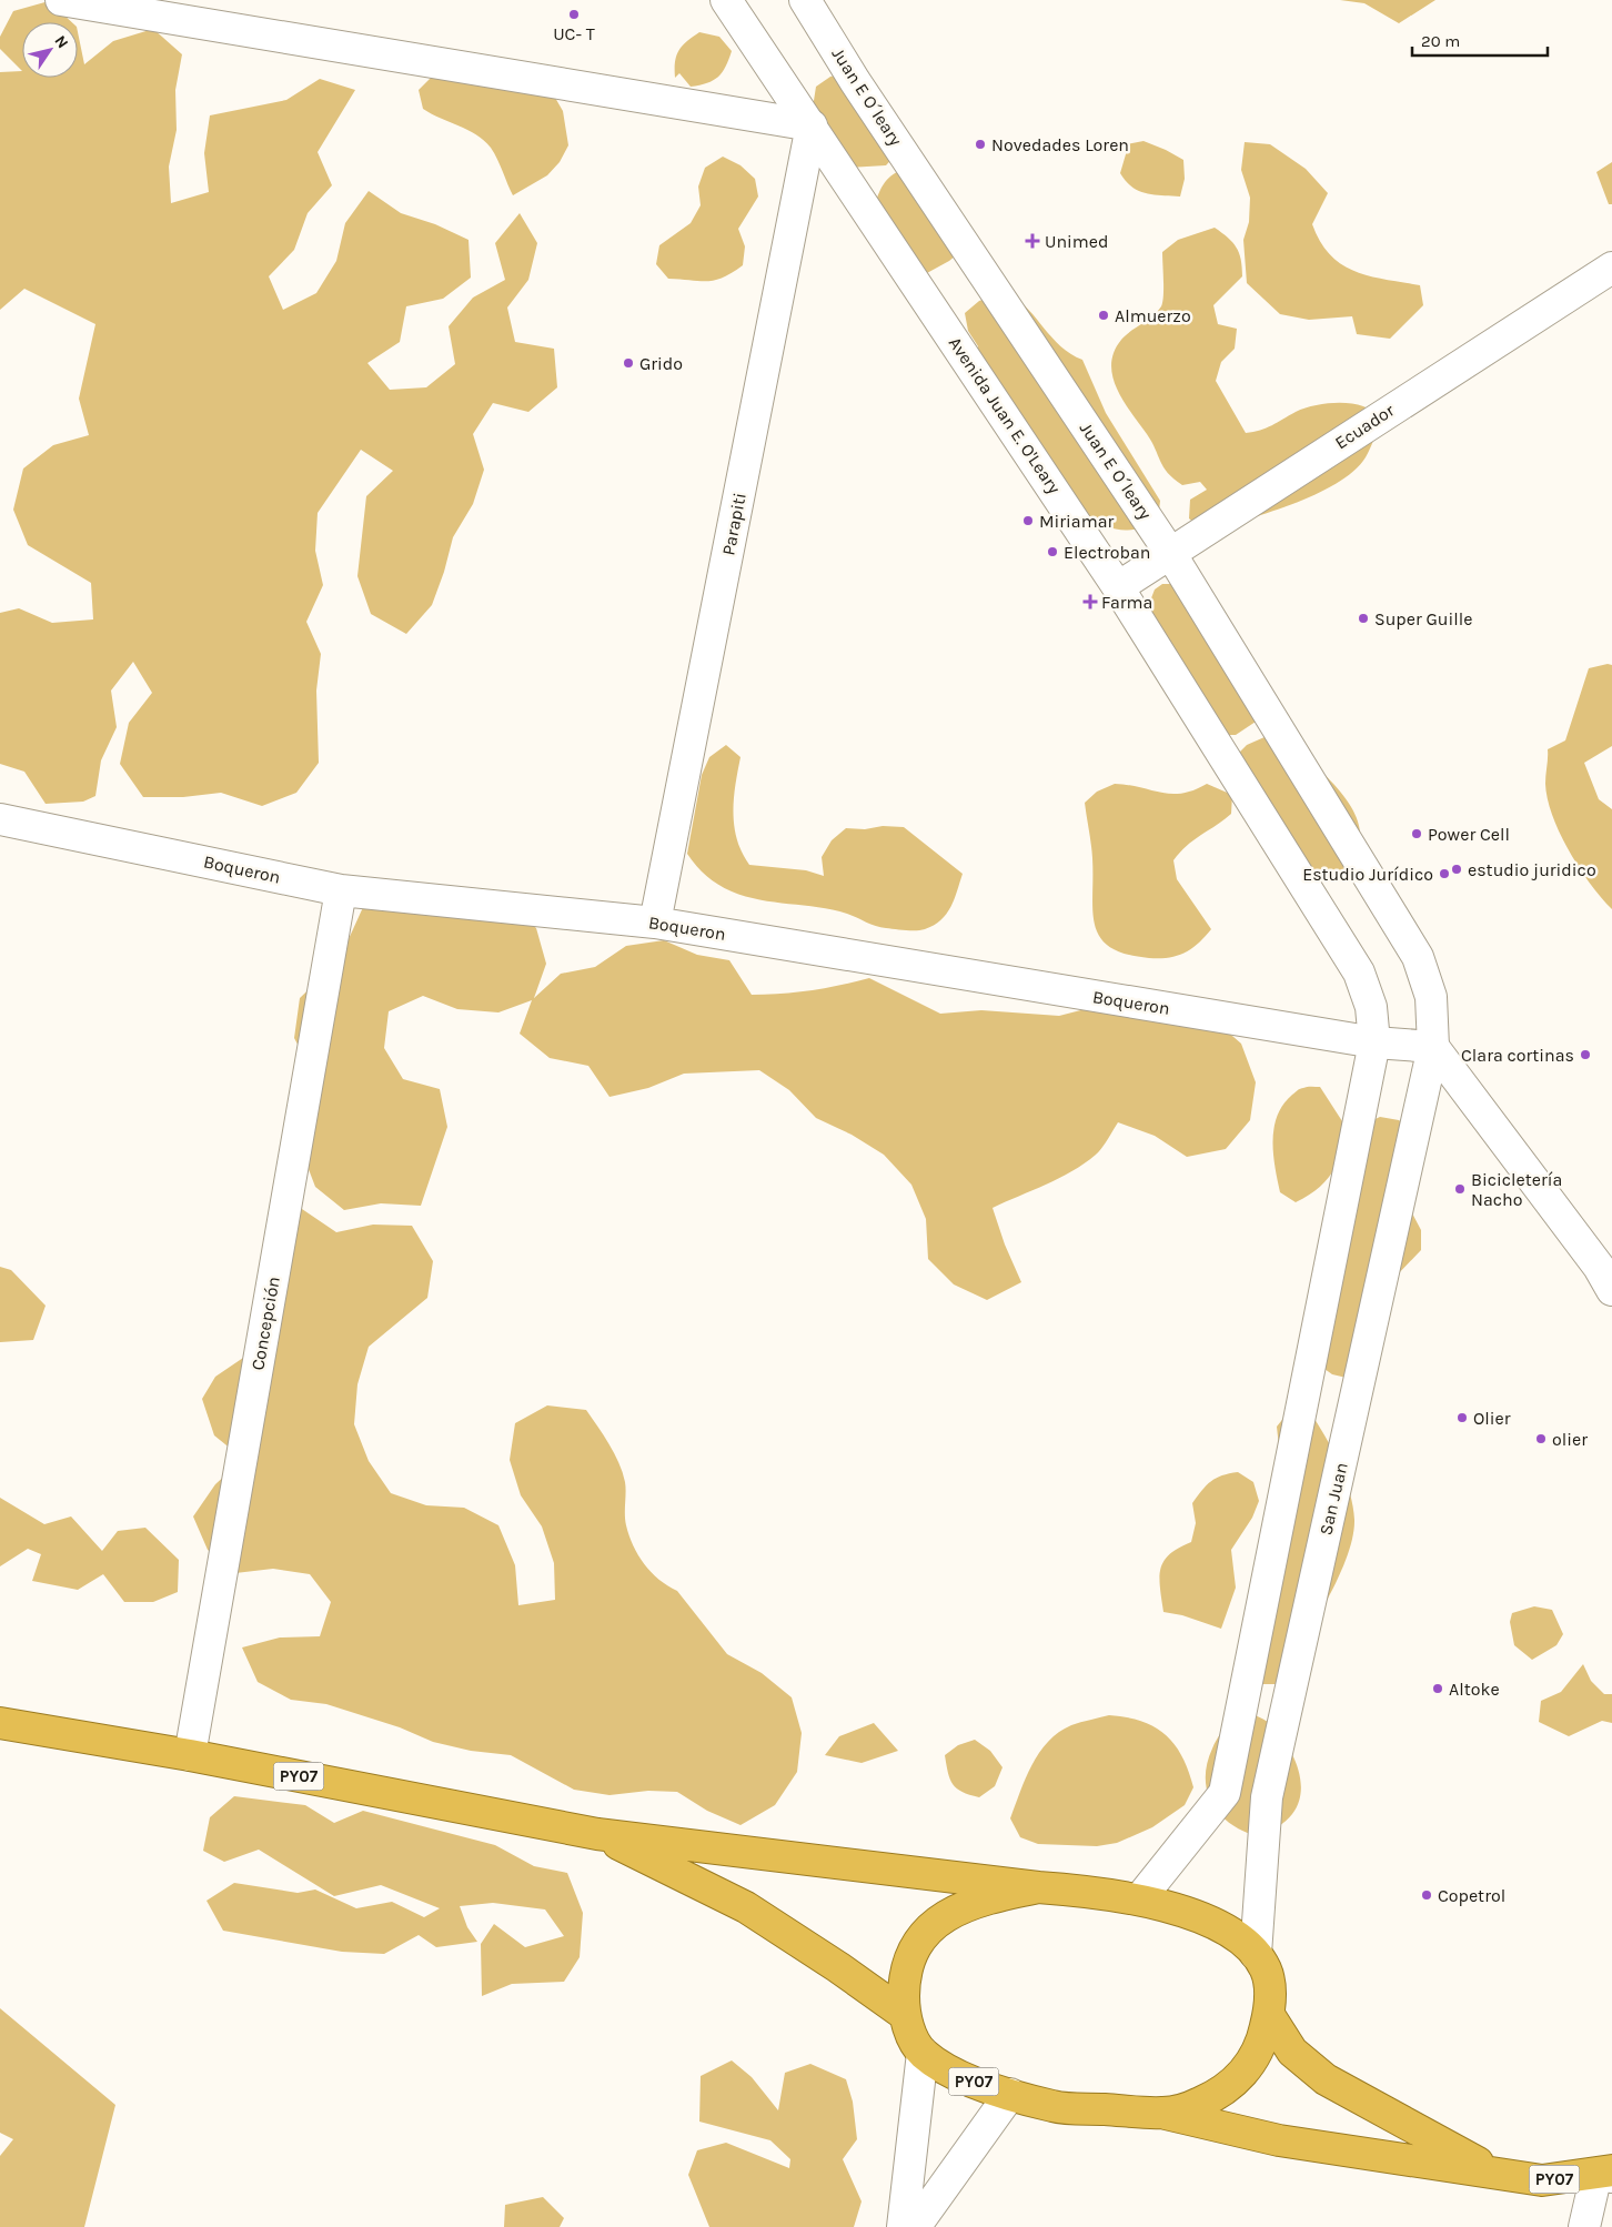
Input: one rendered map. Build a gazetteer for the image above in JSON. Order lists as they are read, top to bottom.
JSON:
{
  "streets": {
    "highway": ["PY07"],
    "street": [
      "Juan E O´leary",
      "Avenida Juan E. O'Leary",
      "Ecuador",
      "Parapiti",
      "Boqueron",
      "Concepción",
      "San Juan"
    ]
  },
  "crossings": [
    ["Juan E O´leary", "Ecuador"],
    ["Juan E O´leary", "Boqueron"],
    ["Juan E O´leary", "San Juan"],
    ["Avenida Juan E. O'Leary", "Ecuador"],
    ["Avenida Juan E. O'Leary", "Parapiti"],
    ["Avenida Juan E. O'Leary", "Boqueron"],
    ["Parapiti", "Boqueron"],
    ["Boqueron", "Concepción"],
    ["Boqueron", "San Juan"],
    ["Concepción", "PY07"],
    ["San Juan", "PY07"]
  ],
  "places": {
    "other": [
      "UC- T",
      "Novedades Loren",
      "Almuerzo",
      "Grido",
      "Miriamar",
      "Electroban",
      "Super Guille",
      "Power Cell",
      "estudio juridico",
      "Estudio Jurídico",
      "Clara cortinas",
      "Bicicletería Nacho",
      "Olier",
      "olier",
      "Altoke",
      "Copetrol"
    ],
    "health": ["Unimed", "Farma"]
  },
  "scale_bar": "20 m",
  "north": "top right"
}
